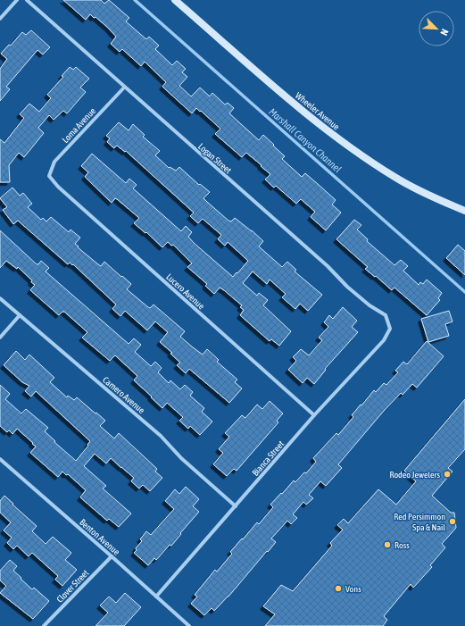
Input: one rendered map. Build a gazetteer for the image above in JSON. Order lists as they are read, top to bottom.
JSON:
{
  "streets": {
    "main road": ["Wheeler Avenue"],
    "street": [
      "Loma Avenue",
      "Logan Street",
      "Lucero Avenue",
      "Camero Avenue",
      "Bianca Street",
      "Benton Avenue",
      "Clover Street"
    ]
  },
  "crossings": [
    ["Loma Avenue", "Logan Street"],
    ["Loma Avenue", "Lucero Avenue"],
    ["Logan Street", "Bianca Street"],
    ["Lucero Avenue", "Bianca Street"],
    ["Camero Avenue", "Bianca Street"],
    ["Bianca Street", "Benton Avenue"],
    ["Benton Avenue", "Clover Street"]
  ],
  "water": ["Marshall Canyon Channel"],
  "places": [
    "Rodeo Jewelers",
    "Red Persimmon Spa & Nail",
    "Ross",
    "Vons"
  ],
  "north": "bottom right"
}
